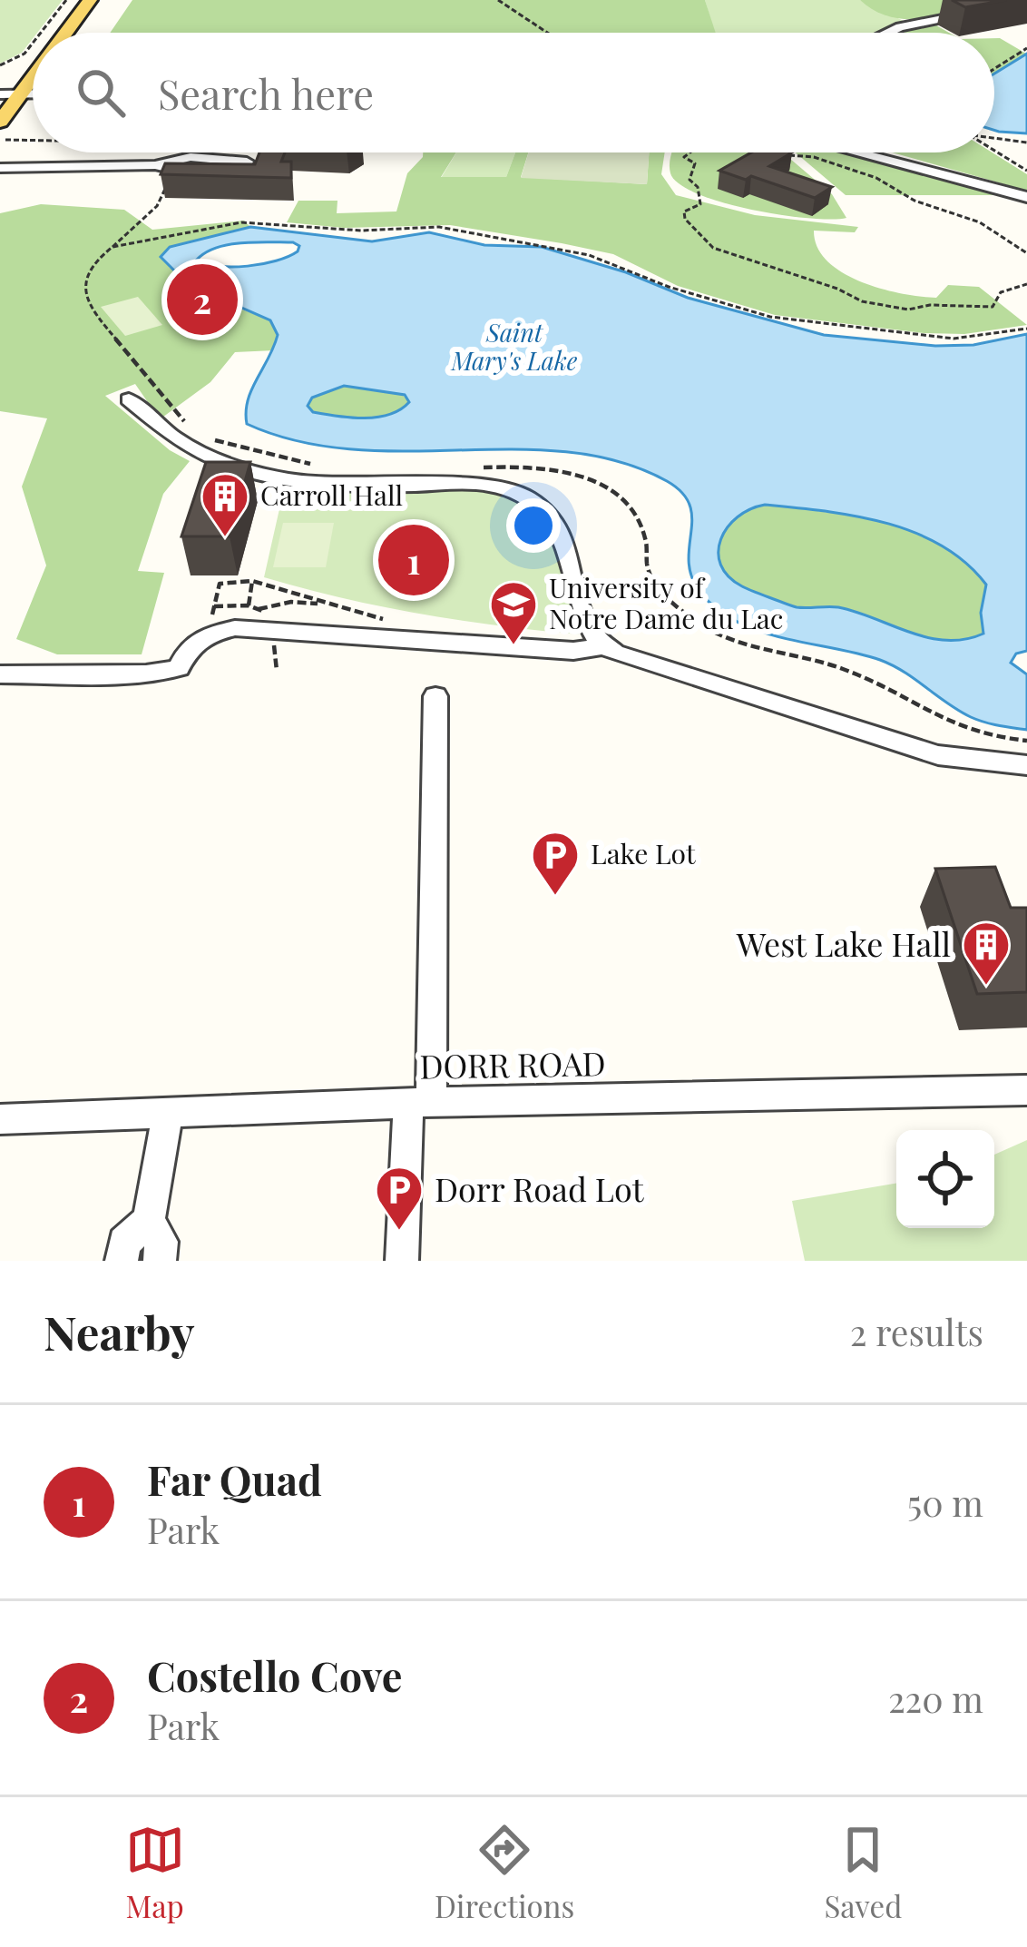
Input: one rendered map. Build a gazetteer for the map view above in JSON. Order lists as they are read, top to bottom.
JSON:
{
  "streets": {
    "street": ["DORR ROAD"]
  },
  "water": ["Saint Mary's Lake"],
  "places": {
    "building": ["Carroll Hall", "West Lake Hall"],
    "school or university": ["University of Notre Dame du Lac"],
    "parking": ["Lake Lot", "Dorr Road Lot"]
  },
  "page": {
    "search": "Search here",
    "pins": ["2", "1"],
    "heading": ["Nearby", "2 results"],
    "list": [
      {
        "mark": "1",
        "name": "Far Quad",
        "note": "Park",
        "value": "50 m"
      },
      {
        "mark": "2",
        "name": "Costello Cove",
        "note": "Park",
        "value": "220 m"
      }
    ],
    "nav": ["Map", "Directions", "Saved"]
  }
}
